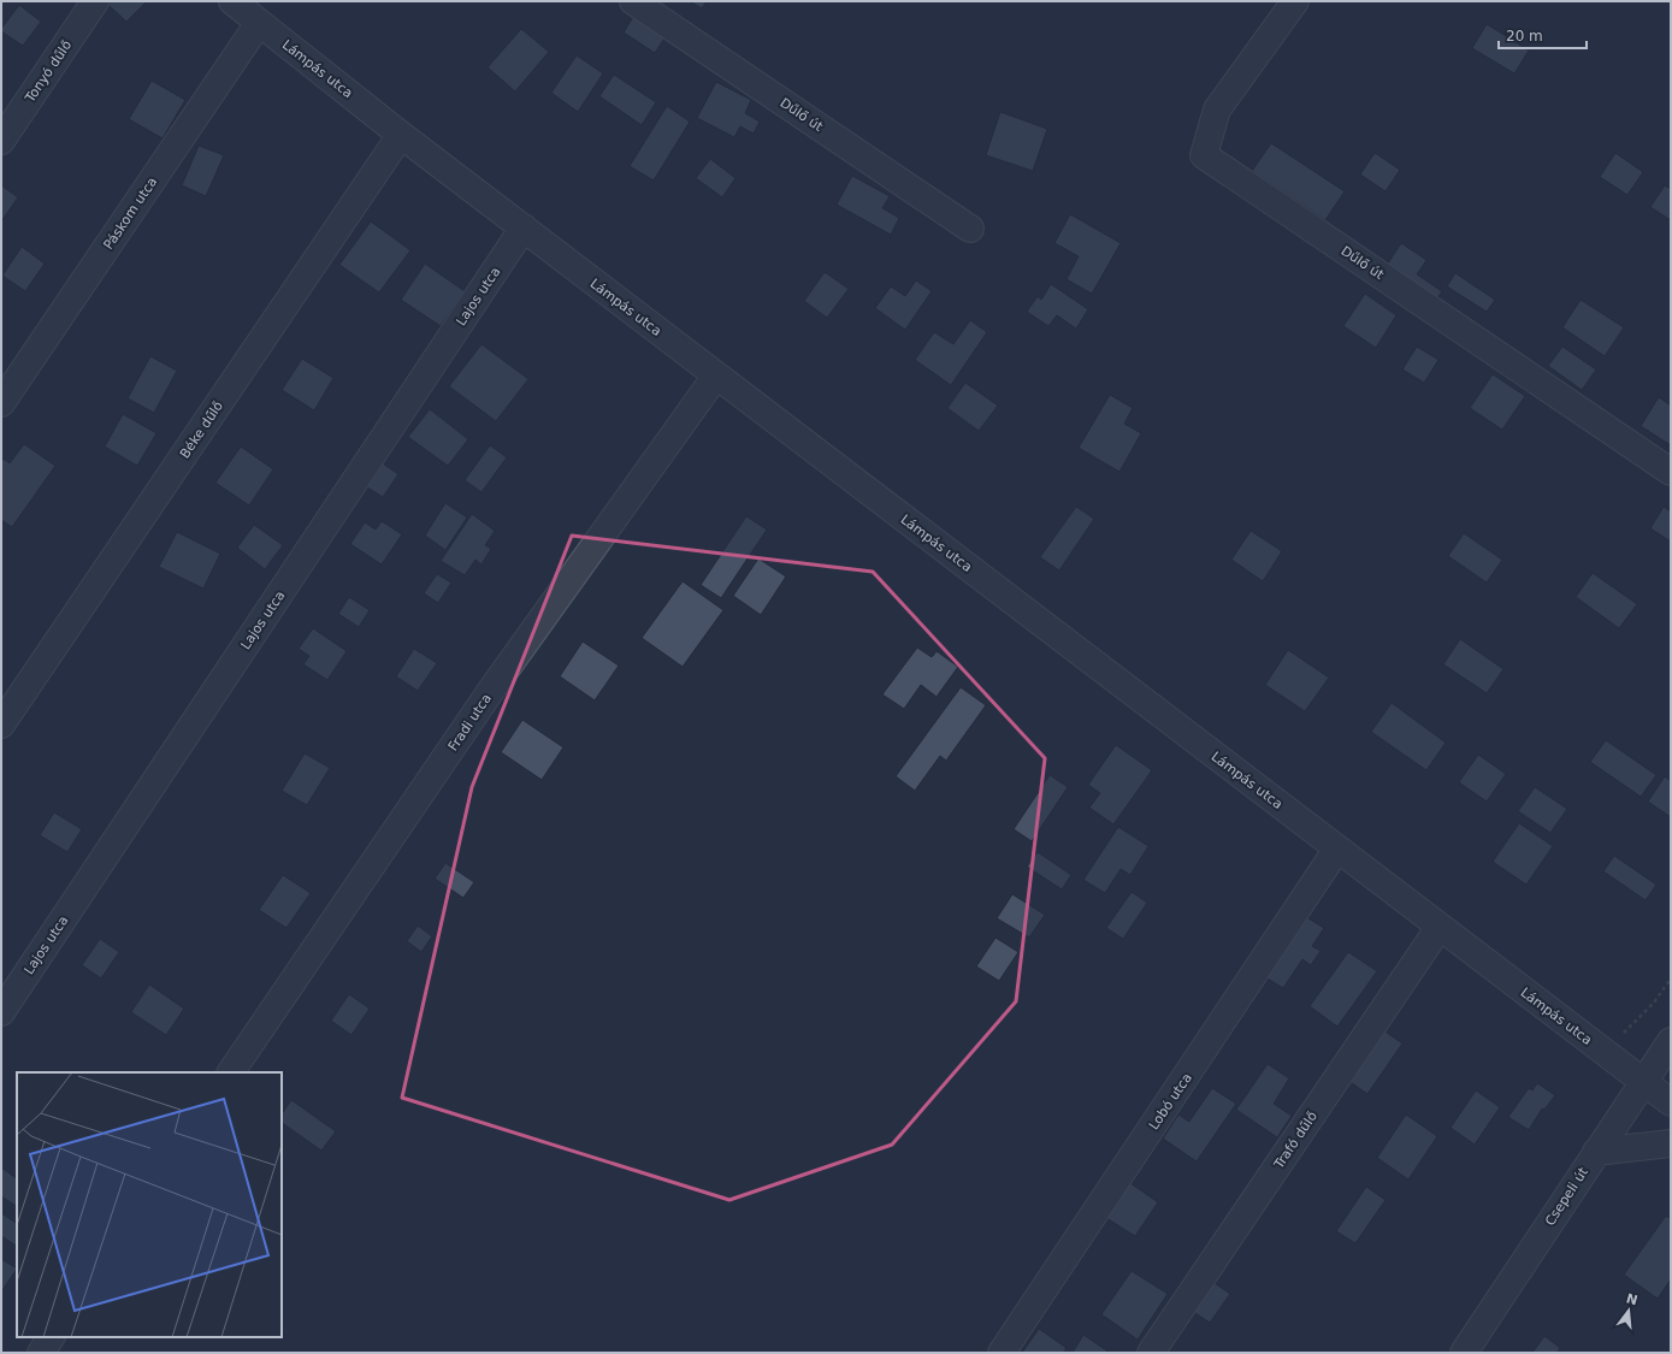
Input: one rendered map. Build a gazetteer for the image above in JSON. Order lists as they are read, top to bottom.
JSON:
{
  "streets": {
    "street": [
      "Lámpás utca",
      "Tonyó dűlő",
      "Dűlő út",
      "Páskom utca",
      "Lajos utca",
      "Béke dűlő",
      "Fradi utca",
      "Lobó utca",
      "Trafó dűlő",
      "Csepeli út"
    ]
  },
  "crossings": [
    ["Lámpás utca", "Páskom utca"],
    ["Lámpás utca", "Lajos utca"],
    ["Lámpás utca", "Béke dűlő"],
    ["Lámpás utca", "Fradi utca"],
    ["Lámpás utca", "Lobó utca"],
    ["Lámpás utca", "Trafó dűlő"],
    ["Lámpás utca", "Csepeli út"]
  ],
  "scale_bar": "20 m",
  "north": "top"
}
